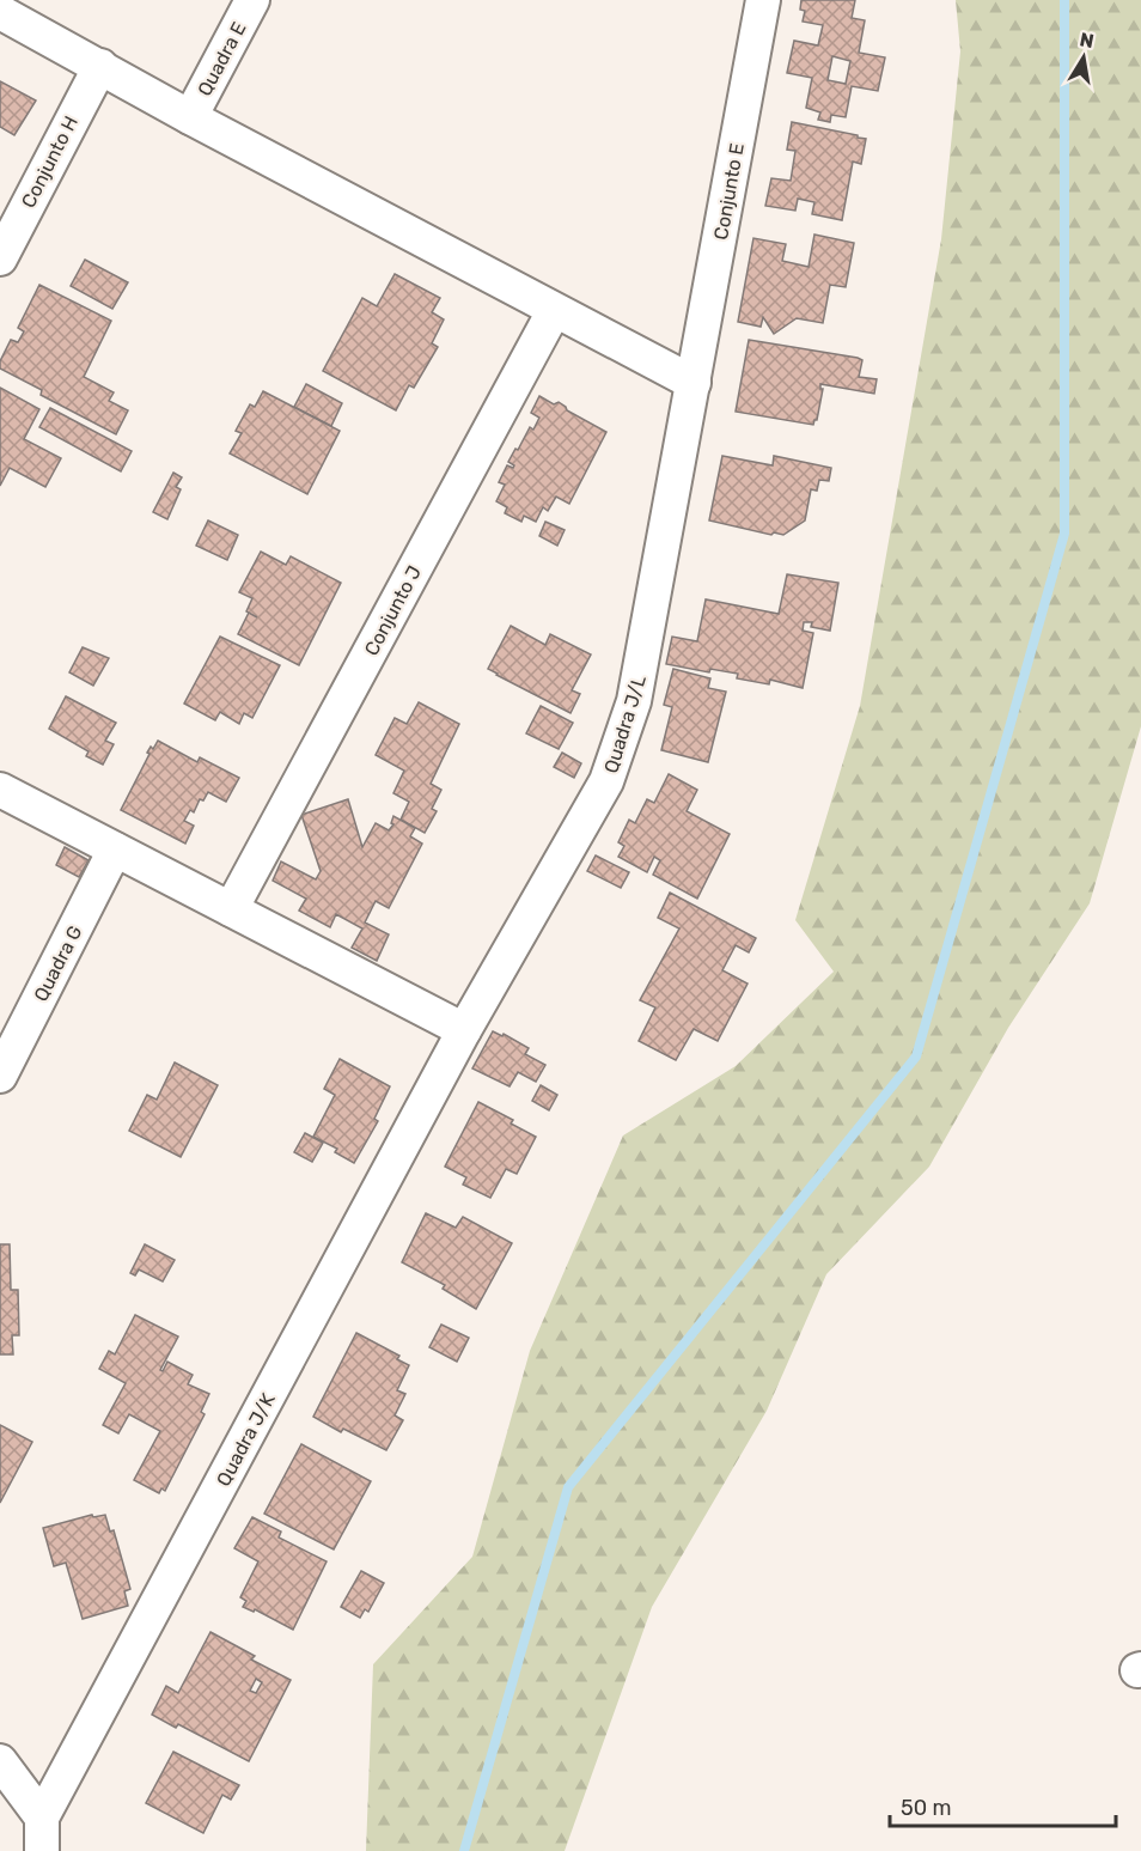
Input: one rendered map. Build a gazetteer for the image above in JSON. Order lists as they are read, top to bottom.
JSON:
{
  "streets": {
    "street": [
      "Quadra E",
      "Conjunto H",
      "Conjunto E",
      "Conjunto J",
      "Quadra J/L",
      "Quadra G",
      "Quadra J/K"
    ]
  },
  "crossings": [
    ["Conjunto E", "Quadra J/L"],
    ["Quadra J/L", "Quadra J/K"]
  ],
  "scale_bar": "50 m",
  "north": "top"
}
